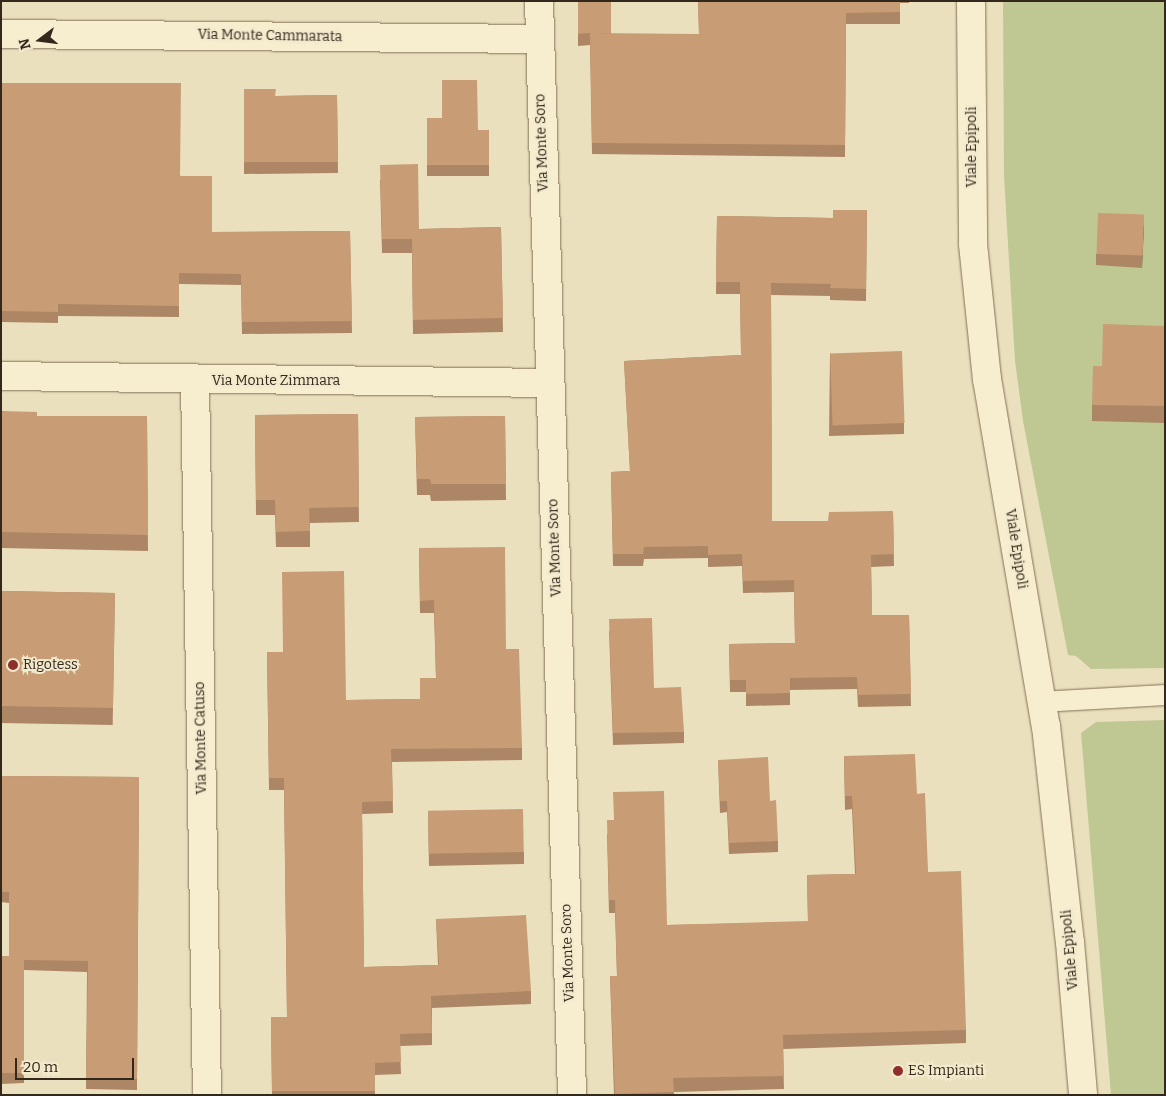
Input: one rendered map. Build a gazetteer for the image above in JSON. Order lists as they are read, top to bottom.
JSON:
{
  "streets": {
    "street": [
      "Via Monte Cammarata",
      "Via Monte Soro",
      "Viale Epipoli",
      "Via Monte Zimmara",
      "Via Monte Catuso"
    ]
  },
  "crossings": [
    ["Via Monte Cammarata", "Via Monte Soro"],
    ["Via Monte Soro", "Via Monte Zimmara"],
    ["Via Monte Zimmara", "Via Monte Catuso"]
  ],
  "places": ["Rigotess", "ES Impianti"],
  "scale_bar": "20 m",
  "north": "left"
}
